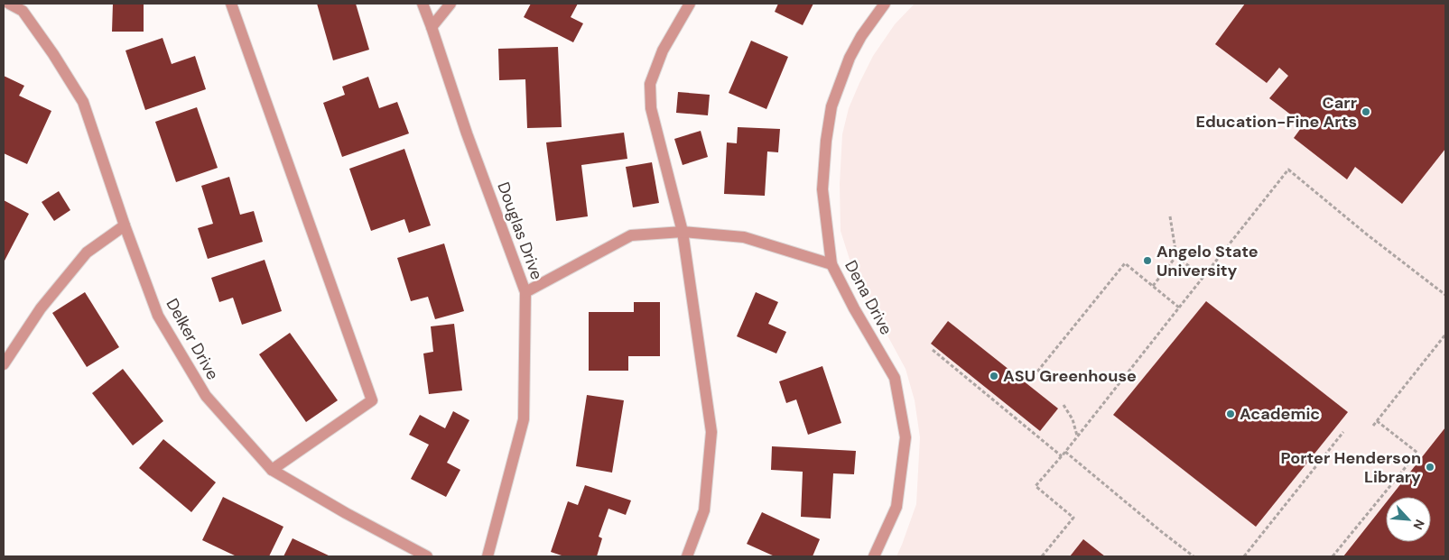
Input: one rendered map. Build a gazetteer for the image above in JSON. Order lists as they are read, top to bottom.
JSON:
{
  "streets": {
    "street": ["Douglas Drive", "Dena Drive", "Delker Drive"]
  },
  "places": [
    "Carr Education-Fine Arts",
    "Angelo State University",
    "ASU Greenhouse",
    "Academic",
    "Porter Henderson Library"
  ],
  "north": "bottom right"
}
